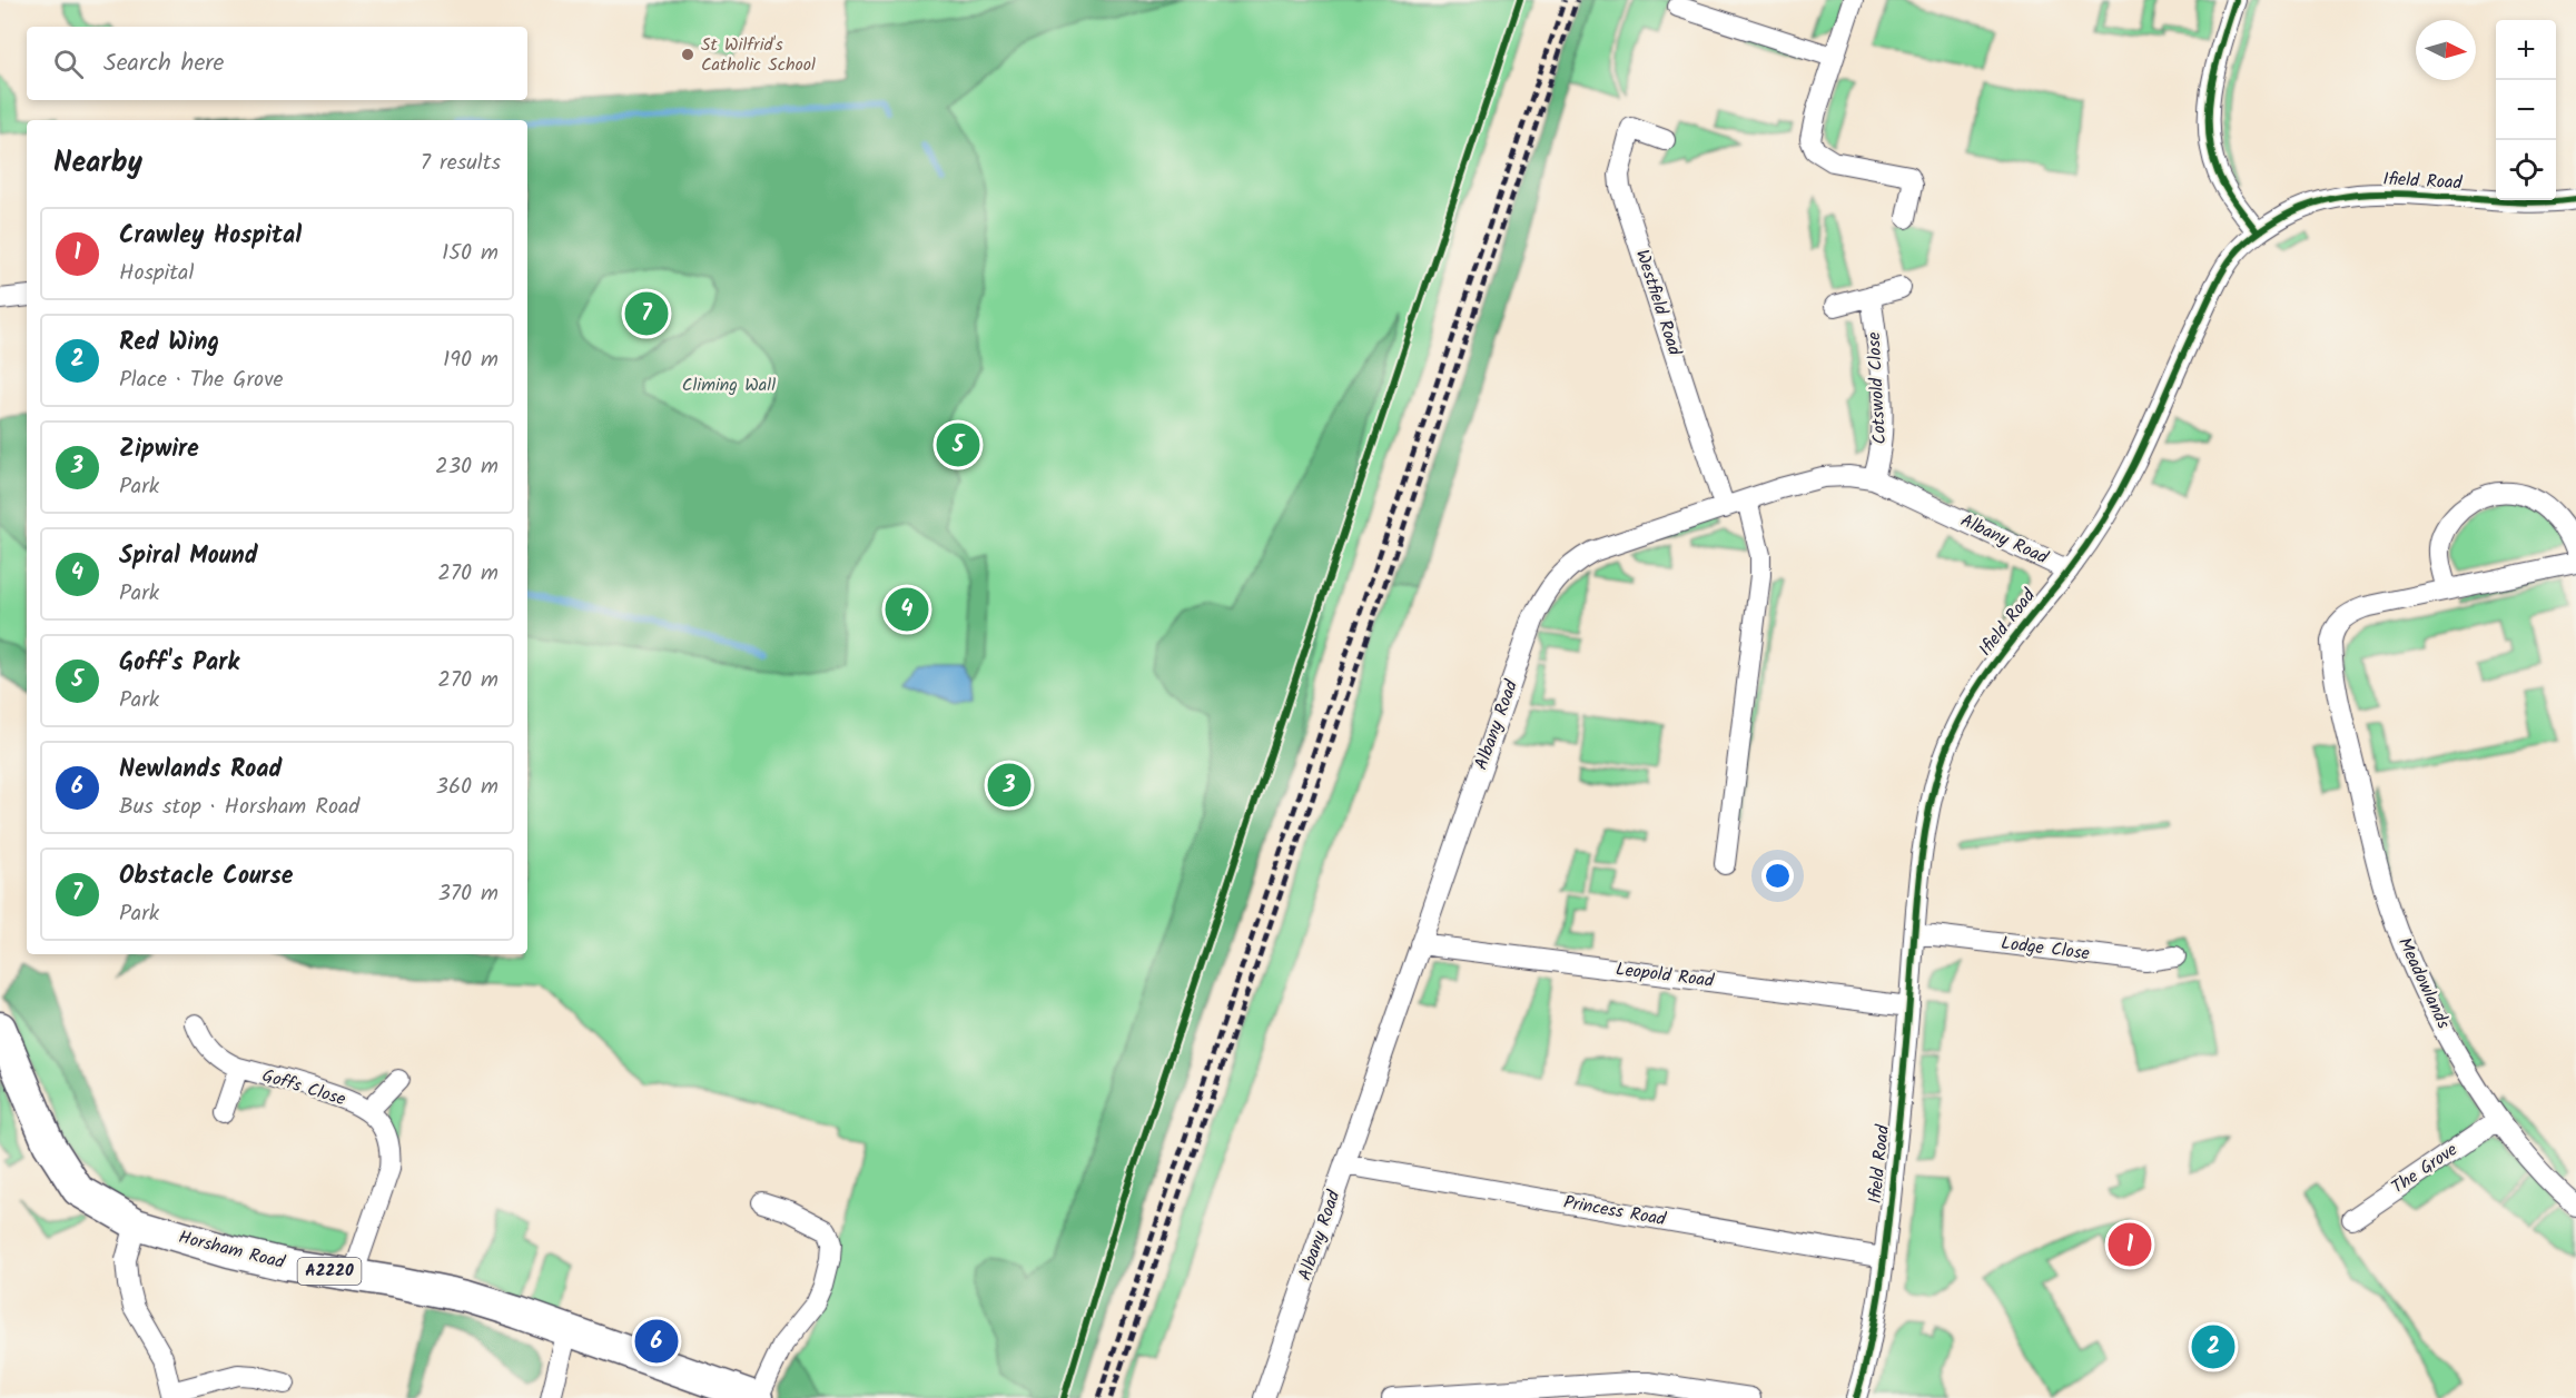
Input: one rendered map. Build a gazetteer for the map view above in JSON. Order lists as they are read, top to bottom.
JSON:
{
  "streets": {
    "main road": ["Horsham Road", "A2220"],
    "street": [
      "Ifield Road",
      "Westfield Road",
      "Cotswold Close",
      "Albany Road",
      "Lodge Close",
      "Leopold Road",
      "Meadowlands",
      "Goffs Close",
      "The Grove",
      "Princess Road"
    ]
  },
  "crossings": [
    ["Ifield Road", "Albany Road"],
    ["Ifield Road", "Lodge Close"],
    ["Ifield Road", "Leopold Road"],
    ["Ifield Road", "Princess Road"],
    ["Westfield Road", "Albany Road"],
    ["Cotswold Close", "Albany Road"],
    ["Albany Road", "Leopold Road"],
    ["Albany Road", "Princess Road"],
    ["Meadowlands", "The Grove"],
    ["Goffs Close", "Horsham Road"]
  ],
  "parks": ["Climing Wall"],
  "places": ["St Wilfrid's Catholic School"],
  "north": "right",
  "page": {
    "map_buttons": ["+", "−"],
    "search": "Search here",
    "heading": ["Nearby", "7 results"],
    "list": [
      {
        "mark": "1",
        "name": "Crawley Hospital",
        "note": "Hospital",
        "value": "150 m"
      },
      {
        "mark": "2",
        "name": "Red Wing",
        "note": "Place · The Grove",
        "value": "190 m"
      },
      {
        "mark": "3",
        "name": "Zipwire",
        "note": "Park",
        "value": "230 m"
      },
      {
        "mark": "4",
        "name": "Spiral Mound",
        "note": "Park",
        "value": "270 m"
      },
      {
        "mark": "5",
        "name": "Goff's Park",
        "note": "Park",
        "value": "270 m"
      },
      {
        "mark": "6",
        "name": "Newlands Road",
        "note": "Bus stop · Horsham Road",
        "value": "360 m"
      },
      {
        "mark": "7",
        "name": "Obstacle Course",
        "note": "Park",
        "value": "370 m"
      }
    ],
    "pins": [
      "7",
      "5",
      "4",
      "3",
      "1",
      "6",
      "2"
    ]
  }
}
